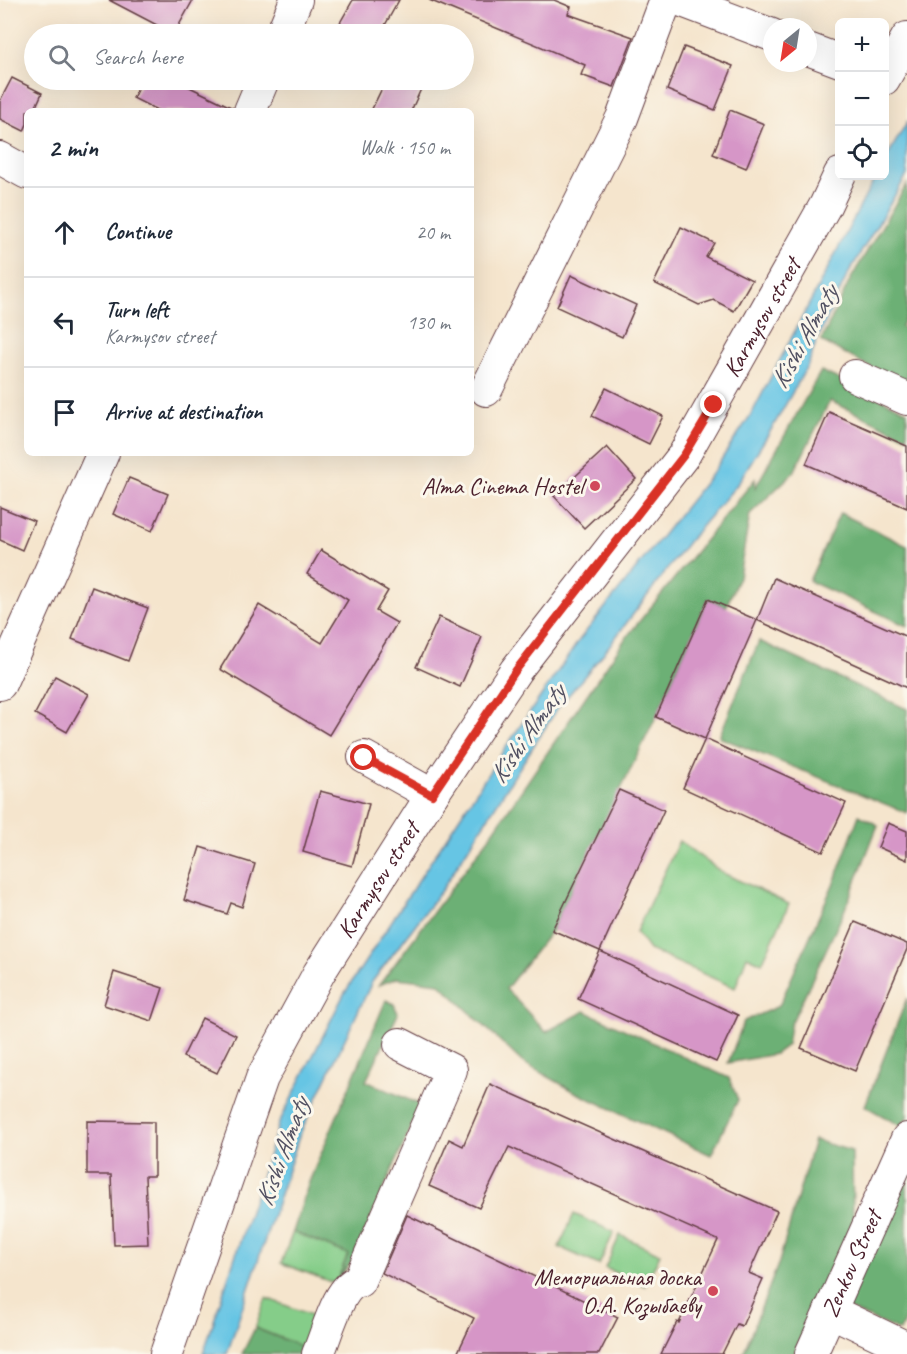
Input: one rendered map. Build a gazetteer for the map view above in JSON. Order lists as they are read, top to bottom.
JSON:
{
  "streets": {
    "street": ["Karmysov street", "Zenkov Street"]
  },
  "water": ["Kіshі Almaty"],
  "places": ["Alma Cinema Hostel", "Мемориальная доска О.А. Козыбаеву"],
  "north": "bottom left",
  "page": {
    "map_buttons": ["+", "−"],
    "search": "Search here",
    "heading": ["2 min", "Walk · 150 m"],
    "list": [
      ["Continue", "20 m"],
      ["Turn left", "Karmysov street", "130 m"],
      "Arrive at destination"
    ]
  }
}
